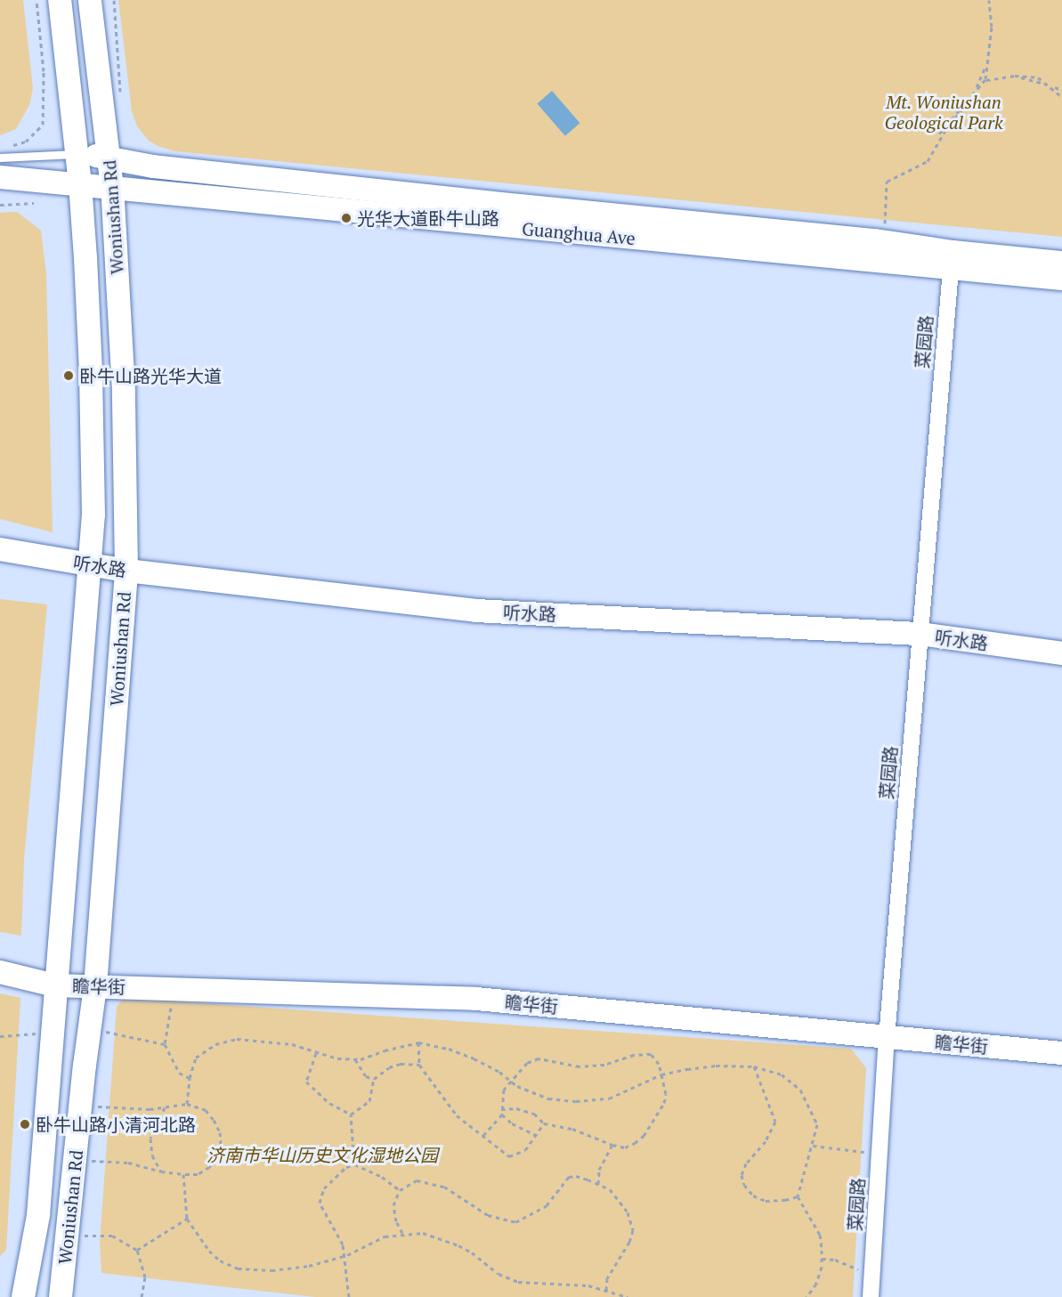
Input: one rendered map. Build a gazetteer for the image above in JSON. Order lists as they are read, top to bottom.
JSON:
{
  "streets": {
    "main road": [
      "Woniushan Rd",
      "Guanghua Ave",
      "听水路",
      "瞻华街"
    ],
    "street": ["菜园路"]
  },
  "crossings": [
    ["Woniushan Rd", "Guanghua Ave"],
    ["Woniushan Rd", "听水路"],
    ["Woniushan Rd", "瞻华街"],
    ["Guanghua Ave", "菜园路"],
    ["菜园路", "听水路"],
    ["菜园路", "瞻华街"]
  ],
  "parks": ["Mt. Woniushan Geological Park", "济南市华山历史文化湿地公园"],
  "places": ["光华大道卧牛山路", "卧牛山路光华大道", "卧牛山路小清河北路"]
}
